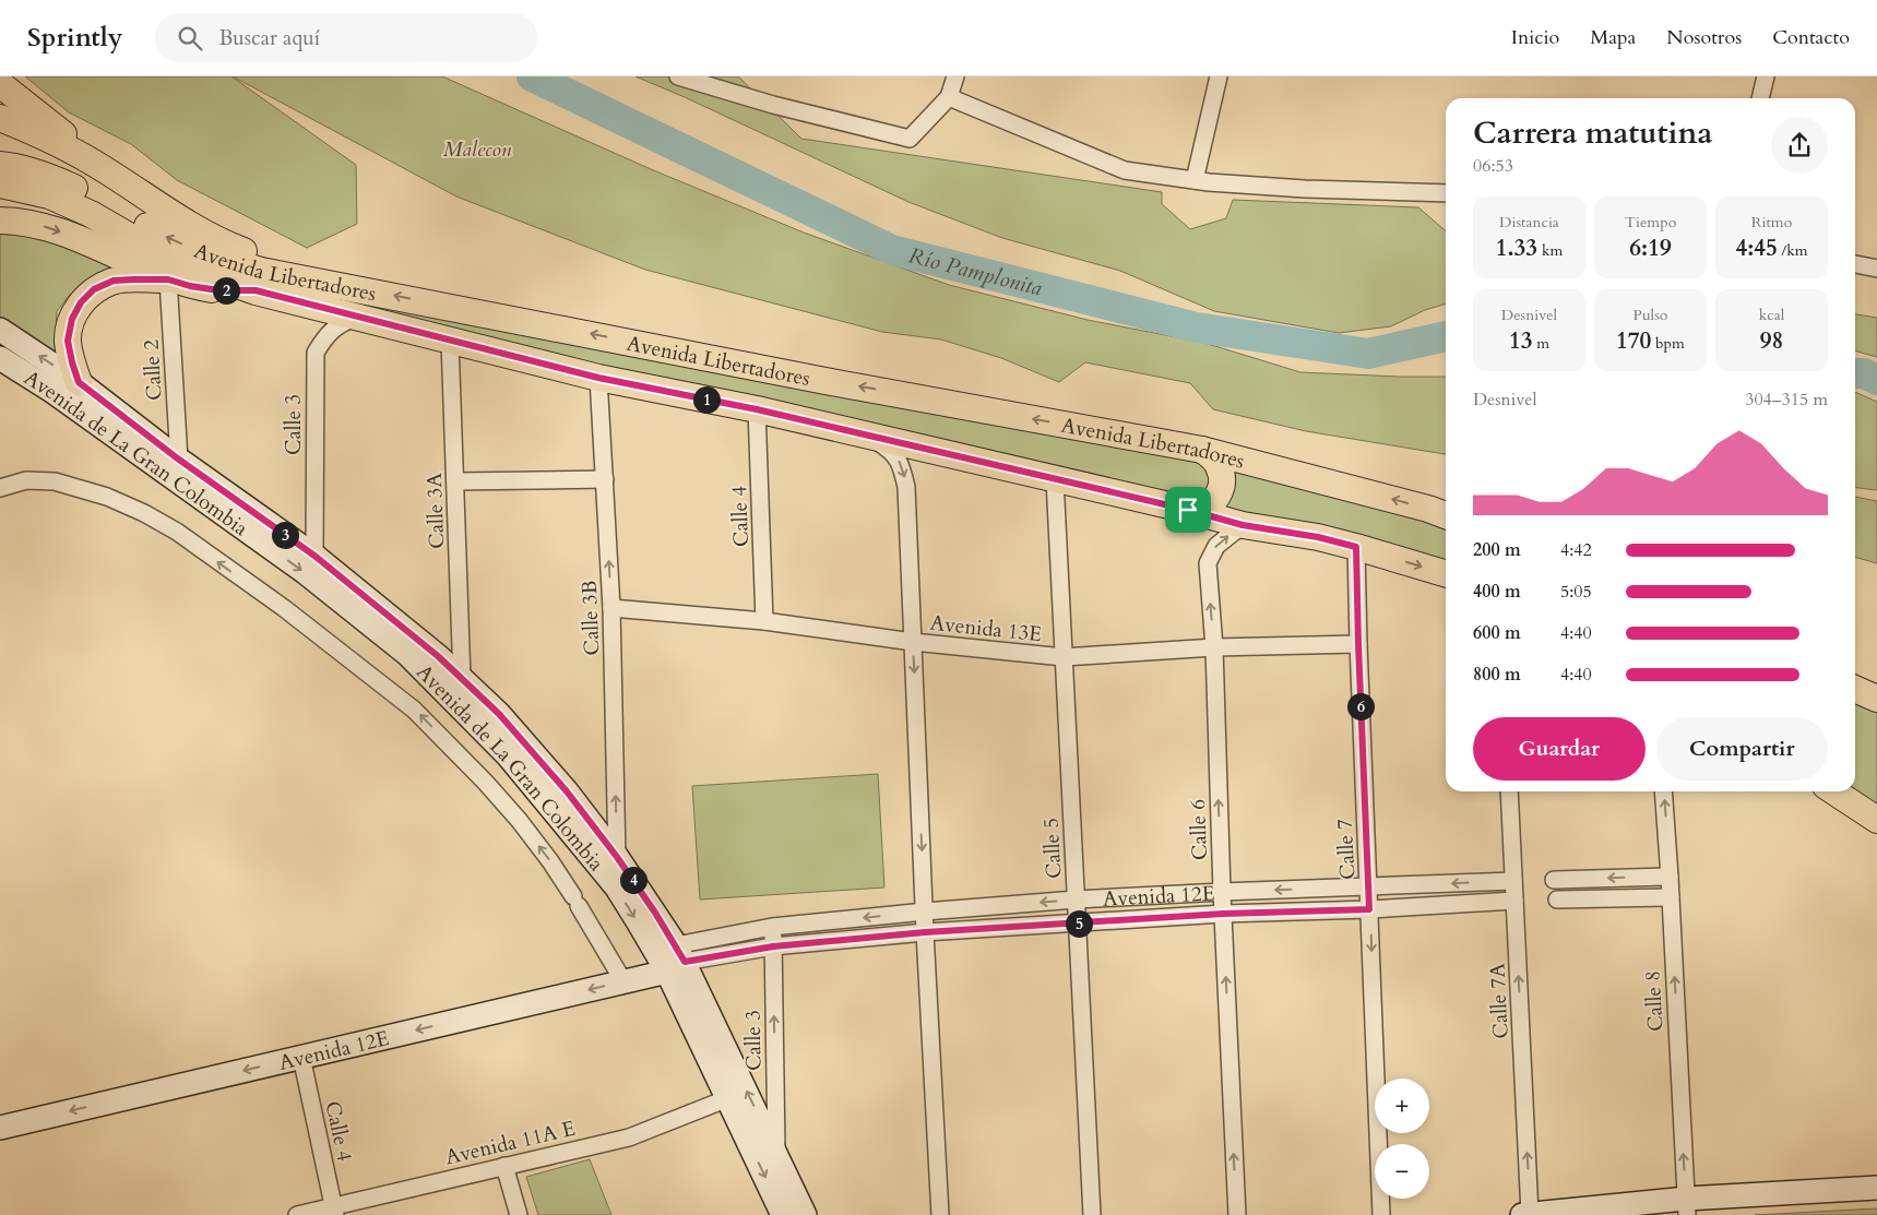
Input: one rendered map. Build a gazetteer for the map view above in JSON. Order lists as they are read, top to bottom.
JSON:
{
  "streets": {
    "main road": ["Avenida Libertadores"],
    "street": [
      "Calle 2",
      "Calle 3",
      "Avenida de La Gran Colombia",
      "Calle 3A",
      "Calle 4",
      "Calle 3B",
      "Avenida 13E",
      "Calle 6",
      "Calle 5",
      "Calle 7",
      "Avenida 12E",
      "Calle 7A",
      "Calle 8",
      "Avenida 11A E"
    ]
  },
  "crossings": [
    ["Avenida Libertadores", "Calle 3"],
    ["Avenida Libertadores", "Calle 3A"],
    ["Avenida Libertadores", "Calle 4"],
    ["Avenida Libertadores", "Calle 3B"],
    ["Avenida Libertadores", "Calle 6"],
    ["Avenida Libertadores", "Calle 5"],
    ["Avenida Libertadores", "Calle 7"],
    ["Calle 2", "Avenida de La Gran Colombia"],
    ["Calle 3", "Avenida de La Gran Colombia"],
    ["Calle 3", "Avenida 12E"],
    ["Avenida de La Gran Colombia", "Calle 3A"],
    ["Avenida de La Gran Colombia", "Calle 3B"],
    ["Avenida de La Gran Colombia", "Avenida 12E"],
    ["Avenida de La Gran Colombia", "Avenida 11A E"],
    ["Calle 4", "Avenida 13E"],
    ["Calle 4", "Avenida 12E"],
    ["Calle 4", "Avenida 11A E"],
    ["Calle 3B", "Avenida 13E"],
    ["Avenida 13E", "Calle 6"],
    ["Avenida 13E", "Calle 5"],
    ["Avenida 13E", "Calle 7"],
    ["Calle 6", "Avenida 12E"],
    ["Calle 5", "Avenida 12E"],
    ["Calle 7", "Avenida 12E"],
    ["Avenida 12E", "Calle 7A"]
  ],
  "one_way": [
    "Calle 3",
    "Calle 3B",
    "Calle 6",
    "Calle 7",
    "Calle 7A",
    "Calle 8"
  ],
  "water": ["Río Pamplonita"],
  "parks": ["Malecon"],
  "page": {
    "header": "Sprintly",
    "search": "Buscar aquí",
    "nav": [
      "Inicio",
      "Mapa",
      "Nosotros",
      "Contacto"
    ],
    "heading": ["Carrera matutina", "06:53"],
    "stats": [
      ["Distancia", "1.33 km"],
      ["Tiempo", "6:19"],
      ["Ritmo", "4:45 /km"],
      ["Desnivel", "13 m"],
      ["Pulso", "170 bpm"],
      ["kcal", "98"]
    ],
    "pins": [
      "2",
      "1",
      "3",
      "6",
      "4",
      "5"
    ],
    "chart": ["Desnivel", "304–315 m"],
    "list": [
      {
        "name": "200 m",
        "note": "4:42"
      },
      {
        "name": "400 m",
        "note": "5:05"
      },
      {
        "name": "600 m",
        "note": "4:40"
      },
      {
        "name": "800 m",
        "note": "4:40"
      }
    ],
    "buttons": ["Guardar", "Compartir"],
    "map_buttons": ["+", "−"]
  }
}
